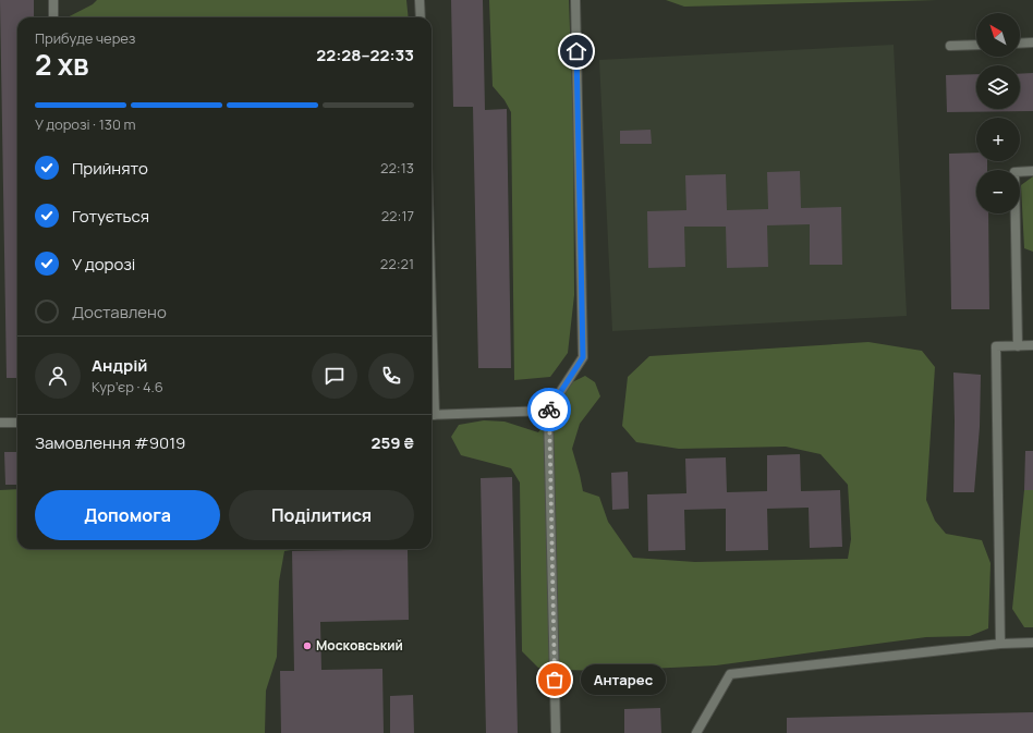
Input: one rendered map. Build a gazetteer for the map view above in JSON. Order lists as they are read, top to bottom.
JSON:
{
  "places": ["Московський", "Антарес"],
  "north": "top left",
  "page": {
    "map_buttons": ["+", "−"],
    "heading": ["2 хв", "Прибуде через", "22:28–22:33"],
    "panel": [
      "Андрій",
      "Кур’єр · 4.6",
      "Замовлення #9019",
      "259 ₴"
    ],
    "bar": "У дорозі · 130 m",
    "list": [
      ["Прийнято", "22:13"],
      ["Готується", "22:17"],
      ["У дорозі", "22:21"],
      "Доставлено"
    ],
    "buttons": ["Допомога", "Поділитися"],
    "bubble": "Антарес"
  }
}
